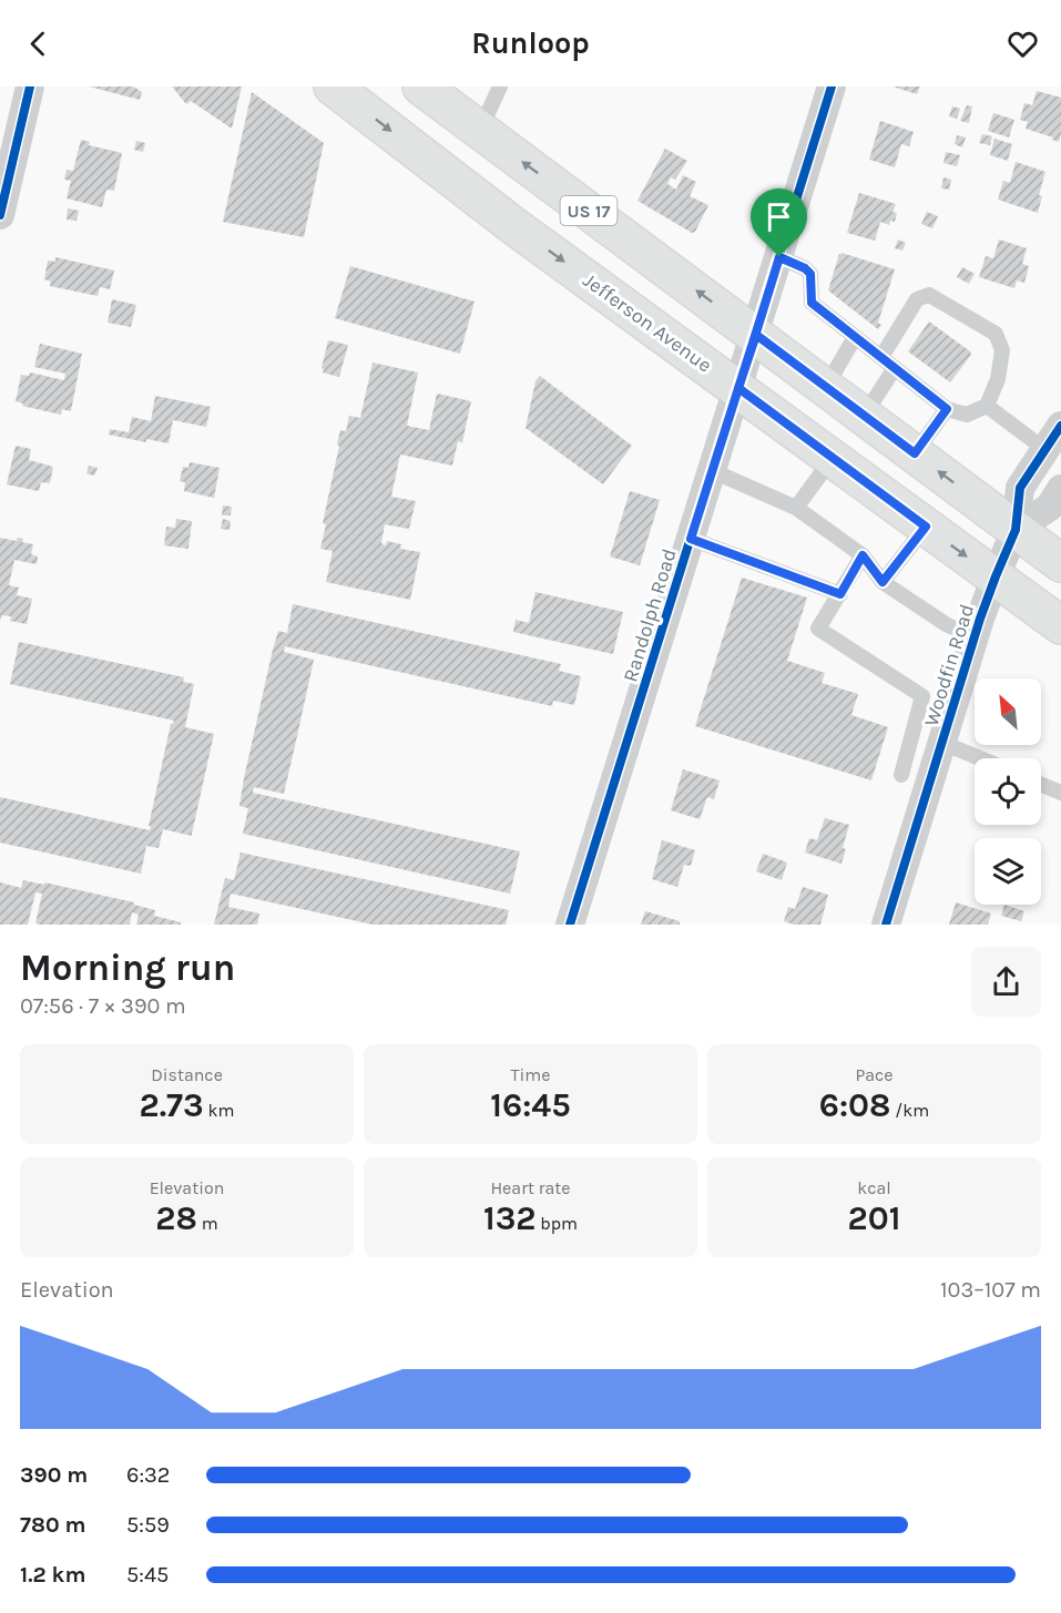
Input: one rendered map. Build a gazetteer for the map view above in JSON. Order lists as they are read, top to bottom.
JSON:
{
  "streets": {
    "main road": ["US 17", "Jefferson Avenue"],
    "street": ["Randolph Road", "Woodfin Road"]
  },
  "crossings": [
    ["US 17", "Randolph Road"],
    ["US 17", "Woodfin Road"],
    ["Jefferson Avenue", "Randolph Road"],
    ["Jefferson Avenue", "Woodfin Road"]
  ],
  "north": "top left",
  "page": {
    "header": "Runloop",
    "heading": ["Morning run", "07:56 · 7 × 390 m"],
    "stats": [
      ["Distance", "2.73 km"],
      ["Time", "16:45"],
      ["Pace", "6:08 /km"],
      ["Elevation", "28 m"],
      ["Heart rate", "132 bpm"],
      ["kcal", "201"]
    ],
    "chart": ["Elevation", "103–107 m"],
    "list": [
      {
        "name": "390 m",
        "note": "6:32"
      },
      {
        "name": "780 m",
        "note": "5:59"
      },
      {
        "name": "1.2 km",
        "note": "5:45"
      }
    ]
  }
}
